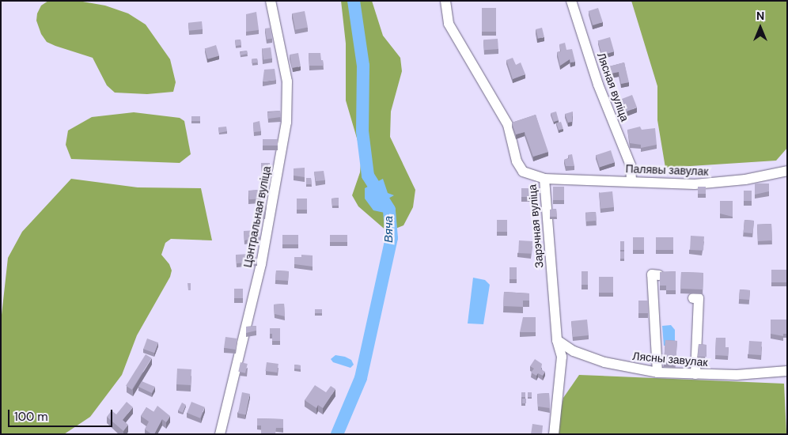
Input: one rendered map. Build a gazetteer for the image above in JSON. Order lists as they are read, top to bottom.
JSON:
{
  "streets": {
    "street": [
      "Лясная вуліца",
      "Палявы завулак",
      "Цэнтральная вуліца",
      "Зарэчная вуліца",
      "Лясны завулак"
    ]
  },
  "crossings": [
    ["Лясная вуліца", "Палявы завулак"],
    ["Палявы завулак", "Зарэчная вуліца"],
    ["Зарэчная вуліца", "Лясны завулак"]
  ],
  "water": ["Вяча"],
  "scale_bar": "100 m",
  "north": "top"
}
